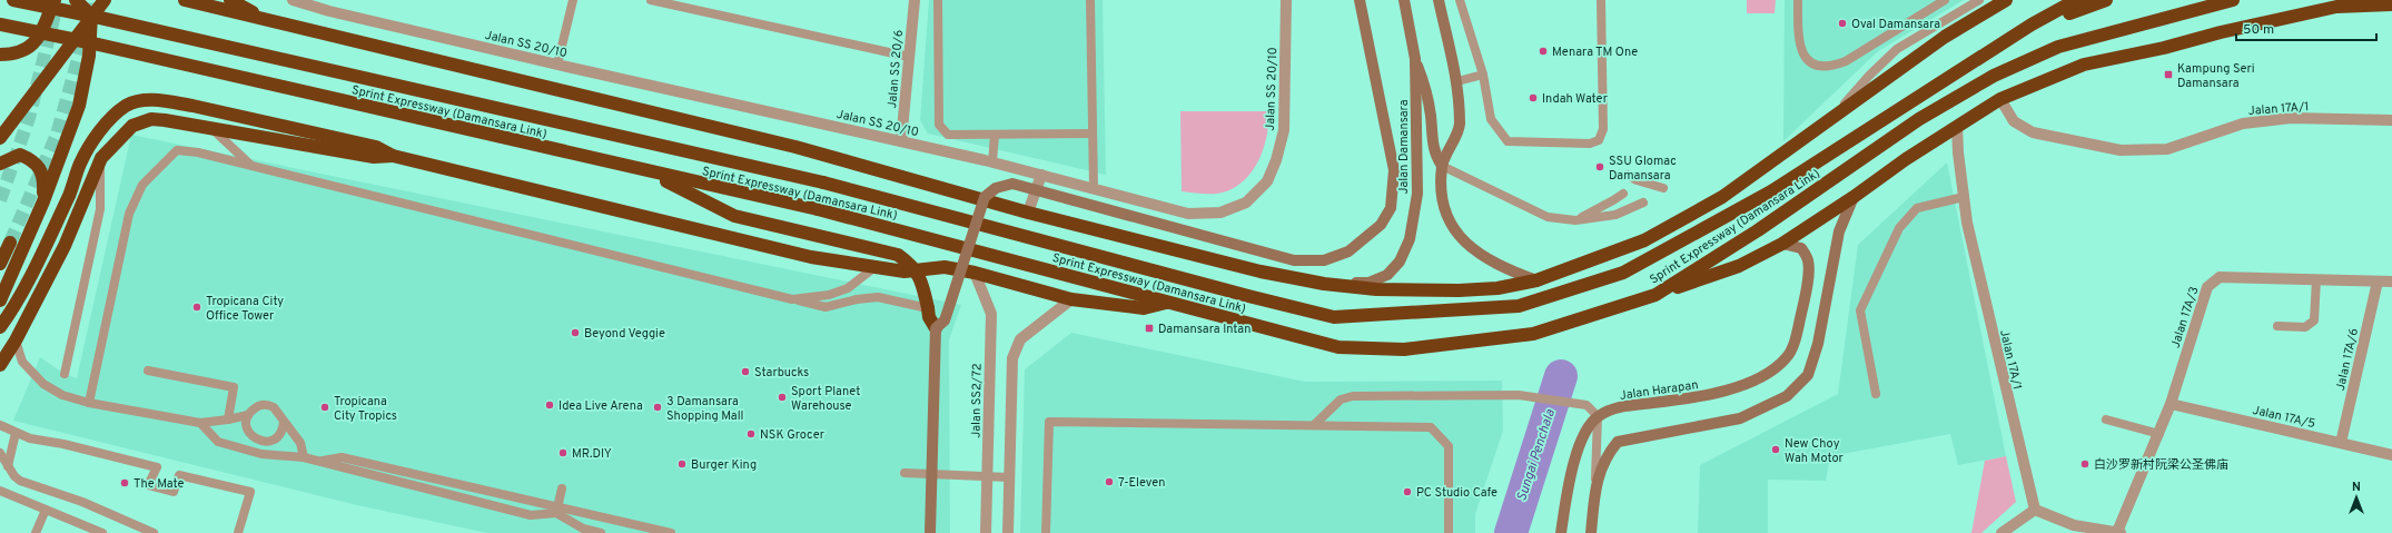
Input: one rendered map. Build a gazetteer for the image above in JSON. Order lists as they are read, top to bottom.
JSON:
{
  "streets": {
    "highway": ["Sprint Expressway (Damansara Link)"],
    "main road": ["Jalan Damansara", "Jalan Harapan"],
    "street": [
      "Jalan SS 20/10",
      "Jalan SS 20/6",
      "Jalan 17A/1",
      "Jalan 17A/3",
      "Jalan 17A/6",
      "Jalan SS2/72",
      "Jalan 17A/5"
    ]
  },
  "crossings": [
    ["Jalan SS 20/10", "Jalan SS 20/6"],
    ["Jalan 17A/3", "Jalan 17A/6"],
    ["Jalan 17A/3", "Jalan 17A/5"],
    ["Jalan 17A/6", "Jalan 17A/5"]
  ],
  "water": ["Sungai Penchala"],
  "places": {
    "other": [
      "Oval Damansara",
      "Menara TM One",
      "Indah Water",
      "SSU Glomac Damansara",
      "Tropicana City Office Tower",
      "Beyond Veggie",
      "Starbucks",
      "Sport Planet Warehouse",
      "Idea Live Arena",
      "Tropicana City Tropics",
      "3 Damansara Shopping Mall",
      "NSK Grocer",
      "New Choy Wah Motor",
      "MR.DIY",
      "Burger King",
      "白沙罗新村阮梁公圣佛庙",
      "7-Eleven",
      "The Mate",
      "PC Studio Cafe"
    ],
    "transit": ["Kampung Seri Damansara", "Damansara Intan"]
  },
  "scale_bar": "50 m",
  "north": "top"
}
